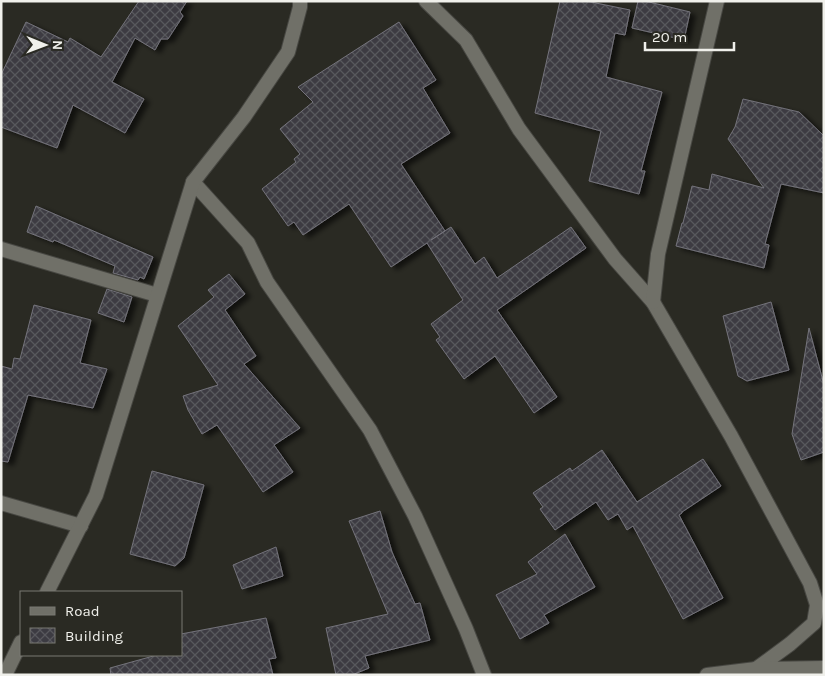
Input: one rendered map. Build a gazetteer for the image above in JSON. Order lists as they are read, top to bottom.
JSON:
{
  "legend": ["Road", "Building"],
  "scale_bar": "20 m",
  "north": "right"
}
